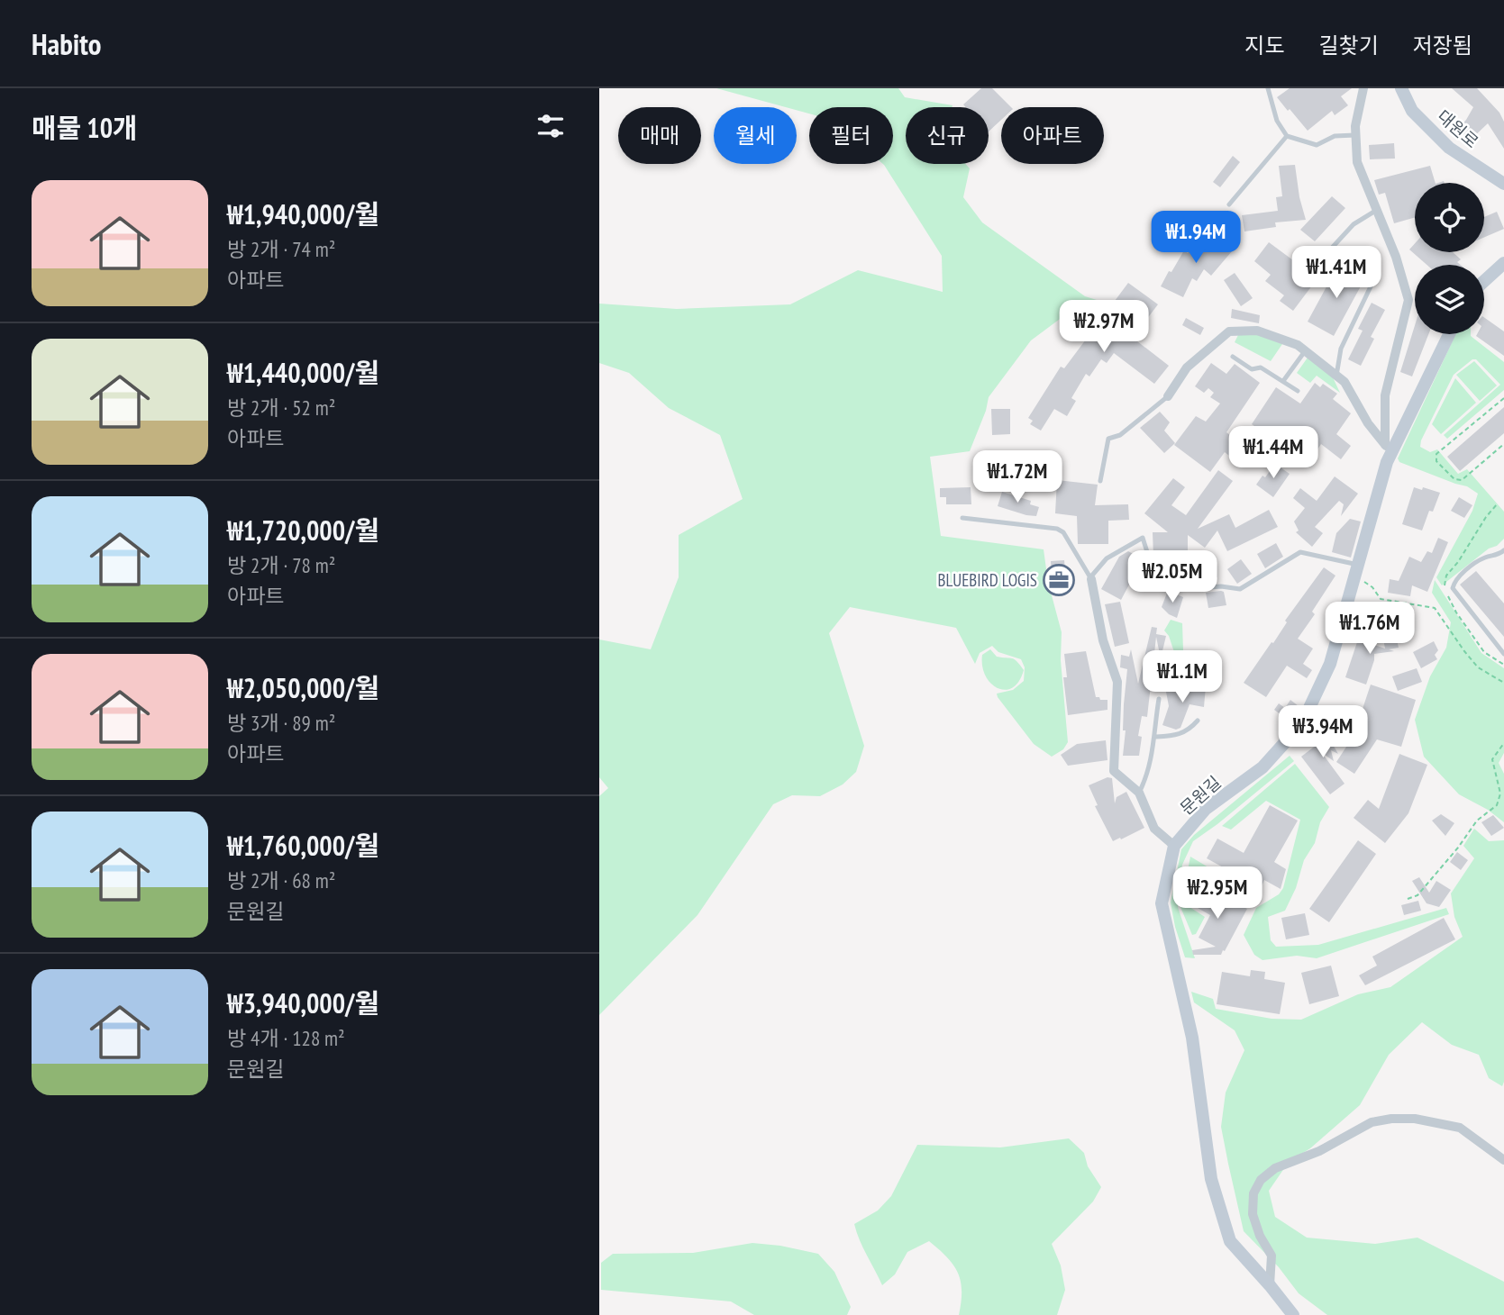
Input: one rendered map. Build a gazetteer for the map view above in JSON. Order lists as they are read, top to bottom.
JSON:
{
  "streets": {
    "street": ["대원로", "문원길"]
  },
  "places": {
    "office": ["BLUEBIRD LOGIS"]
  },
  "page": {
    "header": "Habito",
    "nav": ["지도", "길찾기", "저장됨"],
    "heading": "매물 10개",
    "chip": [
      "매매",
      "월세",
      "필터",
      "신규",
      "아파트"
    ],
    "list": [
      {
        "name": "₩1,940,000/월",
        "note": "방 2개 · 74 m² · 아파트"
      },
      {
        "name": "₩1,440,000/월",
        "note": "방 2개 · 52 m² · 아파트"
      },
      {
        "name": "₩1,720,000/월",
        "note": "방 2개 · 78 m² · 아파트"
      },
      {
        "name": "₩2,050,000/월",
        "note": "방 3개 · 89 m² · 아파트"
      },
      {
        "name": "₩1,760,000/월",
        "note": "방 2개 · 68 m² · 문원길"
      },
      {
        "name": "₩3,940,000/월",
        "note": "방 4개 · 128 m² · 문원길"
      }
    ],
    "price": [
      "₩1.94M",
      "₩1.41M",
      "₩2.97M",
      "₩1.44M",
      "₩1.72M",
      "₩2.05M",
      "₩1.76M",
      "₩1.1M",
      "₩3.94M",
      "₩2.95M"
    ]
  }
}
